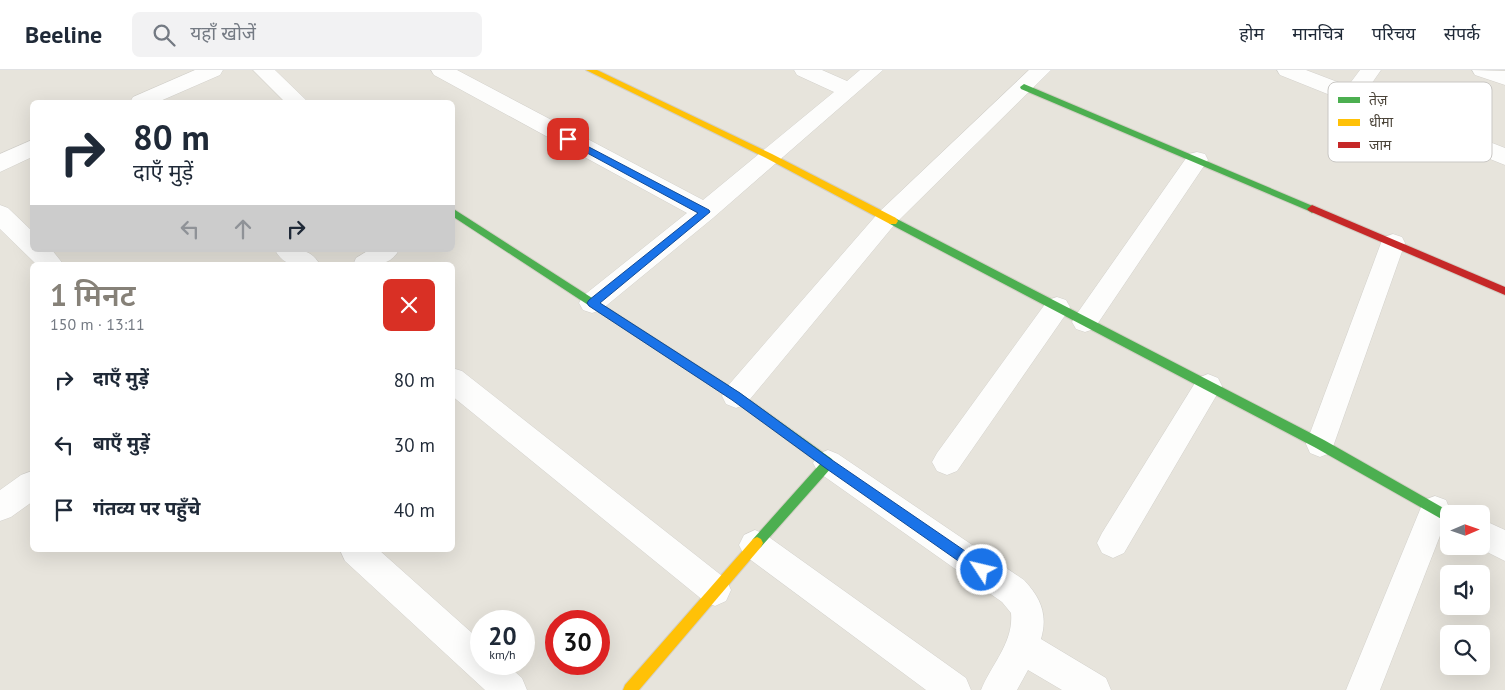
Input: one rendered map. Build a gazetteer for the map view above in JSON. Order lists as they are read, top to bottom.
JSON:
{
  "legend": ["तेज़", "धीमा", "जाम"],
  "north": "right",
  "page": {
    "header": "Beeline",
    "search": "यहाँ खोजें",
    "nav": [
      "होम",
      "मानचित्र",
      "परिचय",
      "संपर्क"
    ],
    "turn": ["80 m", "दाएँ मुड़ें"],
    "heading": ["1 मिनट", "150 m · 13:11"],
    "list": [
      {
        "name": "दाएँ मुड़ें",
        "value": "80 m"
      },
      {
        "name": "बाएँ मुड़ें",
        "value": "30 m"
      },
      {
        "name": "गंतव्य पर पहुँचे",
        "value": "40 m"
      }
    ],
    "speed": "20 km/h",
    "limit": "30"
  }
}
